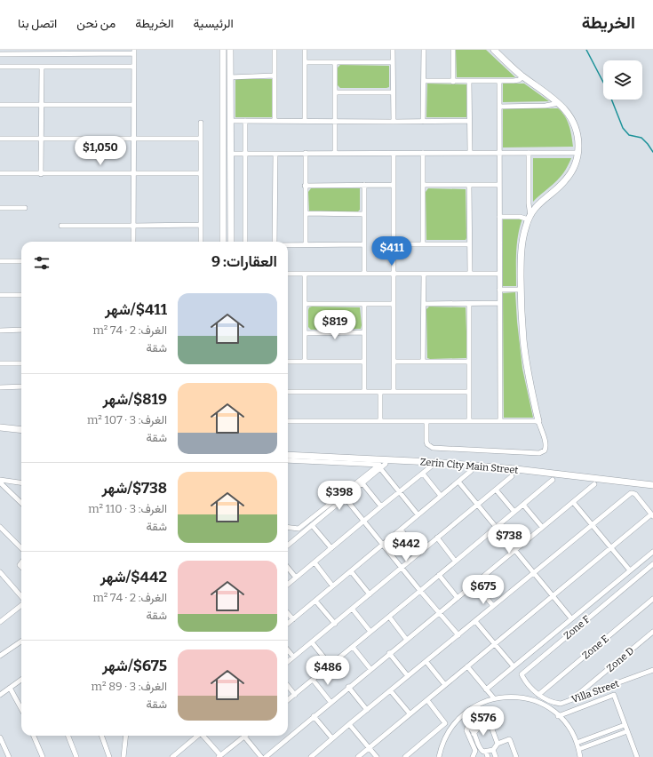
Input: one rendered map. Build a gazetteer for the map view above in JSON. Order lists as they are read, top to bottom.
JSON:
{
  "streets": {
    "street": [
      "Zerin City Main Street",
      "Zone F",
      "Zone E",
      "Zone D",
      "Villa Street"
    ]
  },
  "crossings": [
    ["Zone F", "Zone E"],
    ["Zone D", "Villa Street"]
  ],
  "page": {
    "header": "الخريطة",
    "nav": [
      "الرئيسية",
      "الخريطة",
      "من نحن",
      "اتصل بنا"
    ],
    "price": [
      "$1,050",
      "$411",
      "$819",
      "$398",
      "$738",
      "$442",
      "$675",
      "$486",
      "$576"
    ],
    "heading": "العقارات: 9",
    "list": [
      {
        "name": "$411/شهر",
        "note": "الغرف: 2 · 74 m² · شقة"
      },
      {
        "name": "$819/شهر",
        "note": "الغرف: 3 · 107 m² · شقة"
      },
      {
        "name": "$738/شهر",
        "note": "الغرف: 3 · 110 m² · شقة"
      },
      {
        "name": "$442/شهر",
        "note": "الغرف: 2 · 74 m² · شقة"
      },
      {
        "name": "$675/شهر",
        "note": "الغرف: 3 · 89 m² · شقة"
      }
    ]
  }
}
